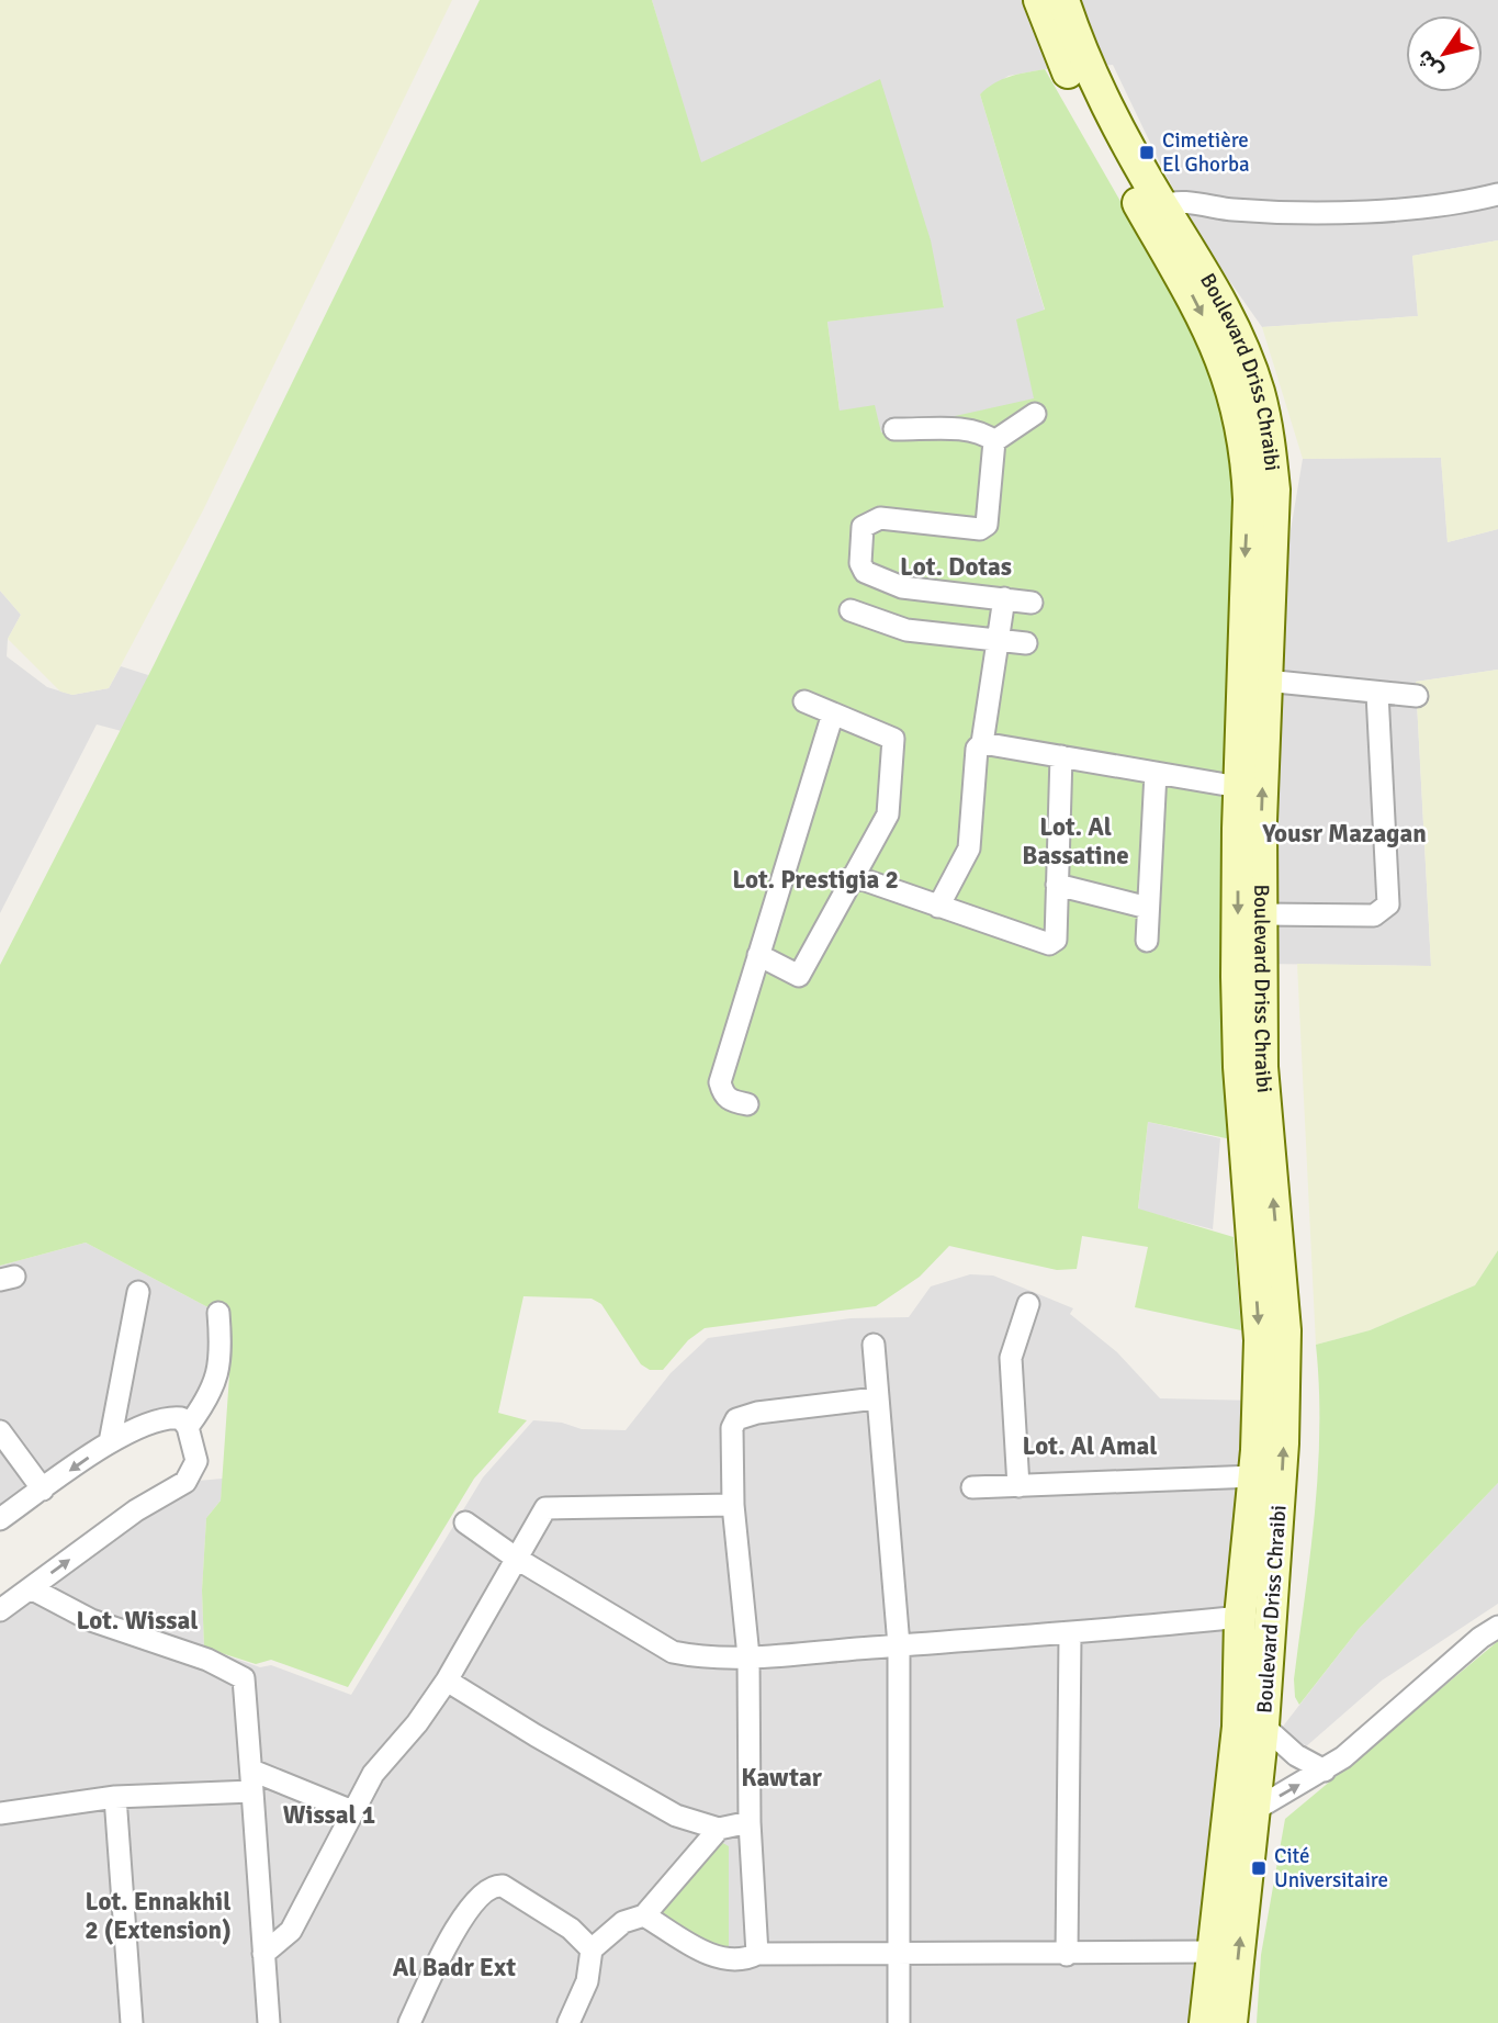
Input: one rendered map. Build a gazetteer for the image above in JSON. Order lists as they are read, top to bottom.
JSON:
{
  "streets": {
    "main road": ["Boulevard Driss Chraibi"]
  },
  "districts": [
    "Lot. Dotas",
    "Lot. Al Bassatine",
    "Yousr Mazagan",
    "Lot. Prestigia 2",
    "Lot. Al Amal",
    "Lot. Wissal",
    "Kawtar",
    "Wissal 1",
    "Lot. Ennakhil 2 (Extension)",
    "Al Badr Ext"
  ],
  "places": {
    "transit": ["Cimetière El Ghorba", "Cité Universitaire"]
  },
  "north": "bottom left"
}
